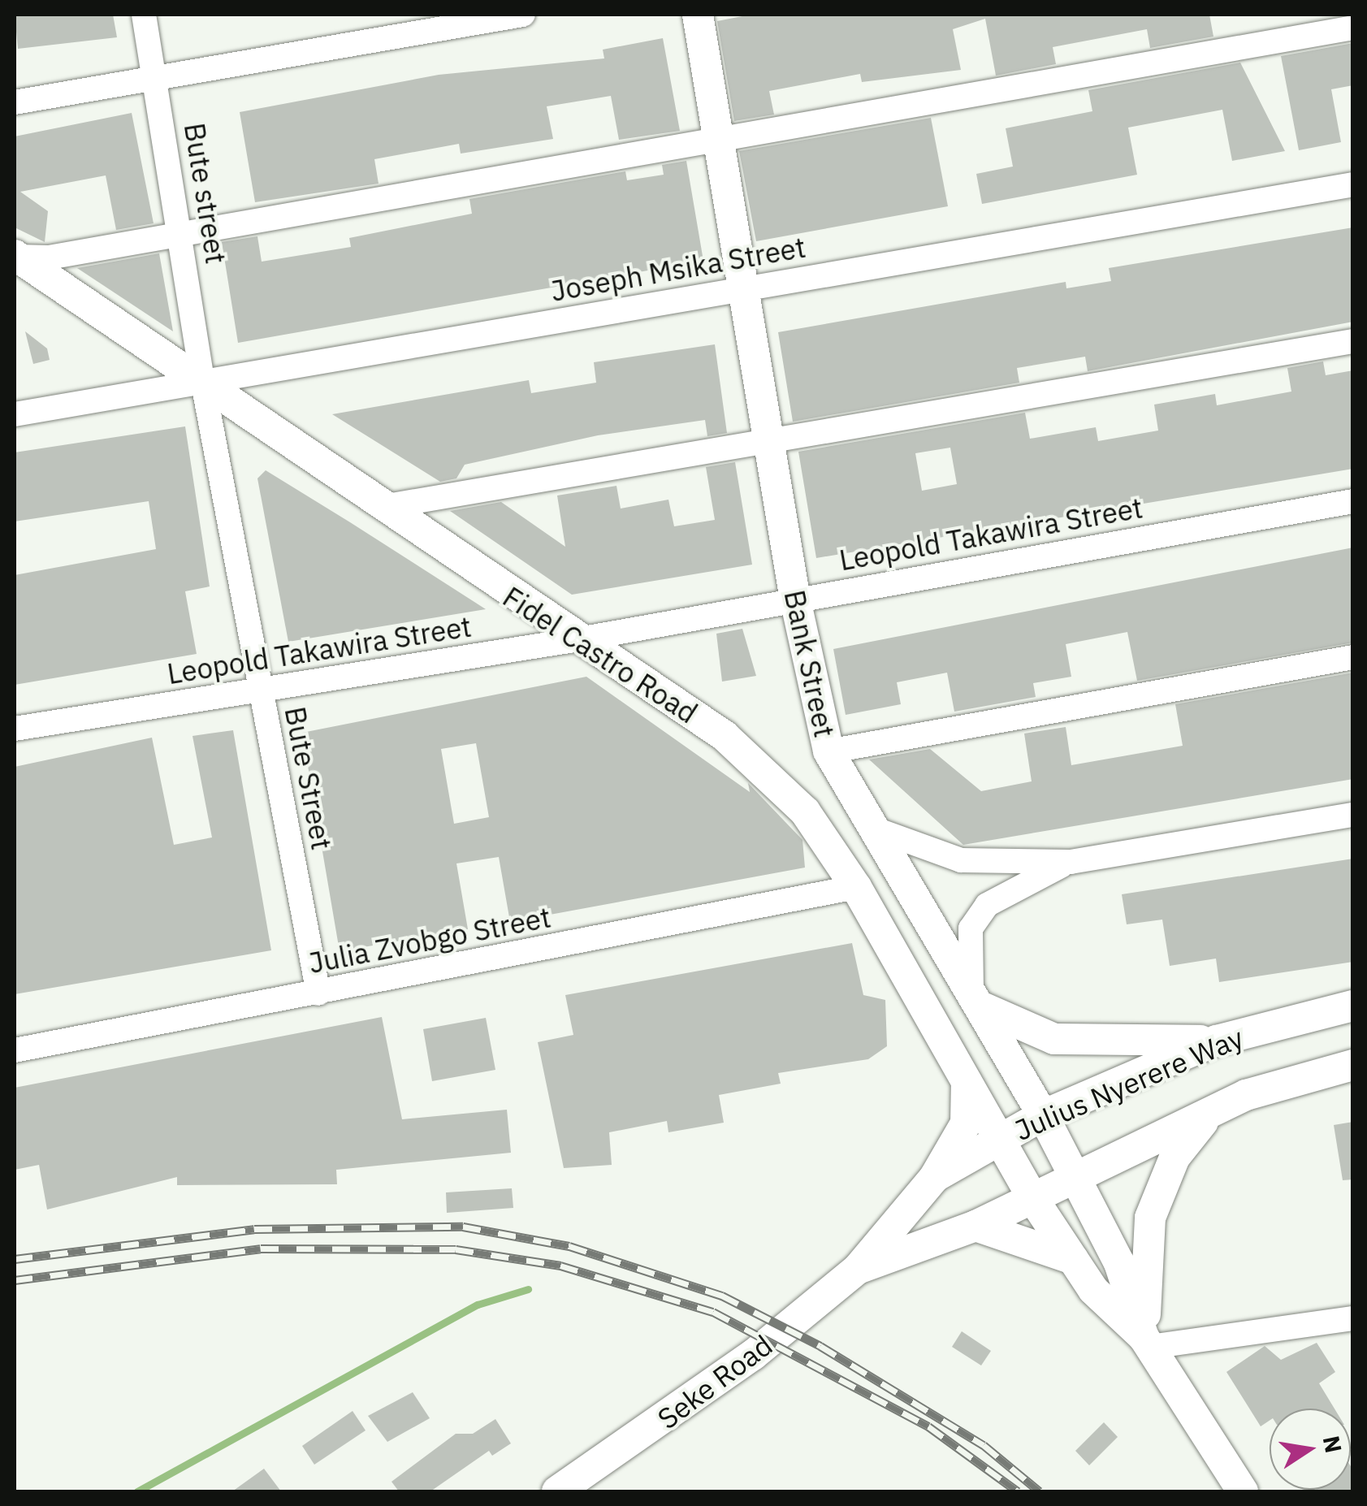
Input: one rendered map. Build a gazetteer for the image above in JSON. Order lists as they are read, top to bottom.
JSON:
{
  "streets": {
    "main road": [
      "Fidel Castro Road",
      "Bank Street",
      "Julius Nyerere Way",
      "Seke Road"
    ],
    "street": [
      "Bute street",
      "Joseph Msika Street",
      "Leopold Takawira Street",
      "Bute Street",
      "Julia Zvobgo Street"
    ]
  },
  "crossings": [
    ["Bute street", "Joseph Msika Street"],
    ["Bute street", "Fidel Castro Road"],
    ["Bute street", "Bute Street"],
    ["Joseph Msika Street", "Fidel Castro Road"],
    ["Joseph Msika Street", "Bank Street"],
    ["Joseph Msika Street", "Bute Street"],
    ["Leopold Takawira Street", "Fidel Castro Road"],
    ["Leopold Takawira Street", "Bank Street"],
    ["Leopold Takawira Street", "Bute Street"],
    ["Fidel Castro Road", "Bank Street"],
    ["Fidel Castro Road", "Bute Street"],
    ["Fidel Castro Road", "Julia Zvobgo Street"],
    ["Fidel Castro Road", "Julius Nyerere Way"],
    ["Bank Street", "Julius Nyerere Way"],
    ["Bute Street", "Julia Zvobgo Street"],
    ["Julius Nyerere Way", "Seke Road"]
  ],
  "north": "right"
}
